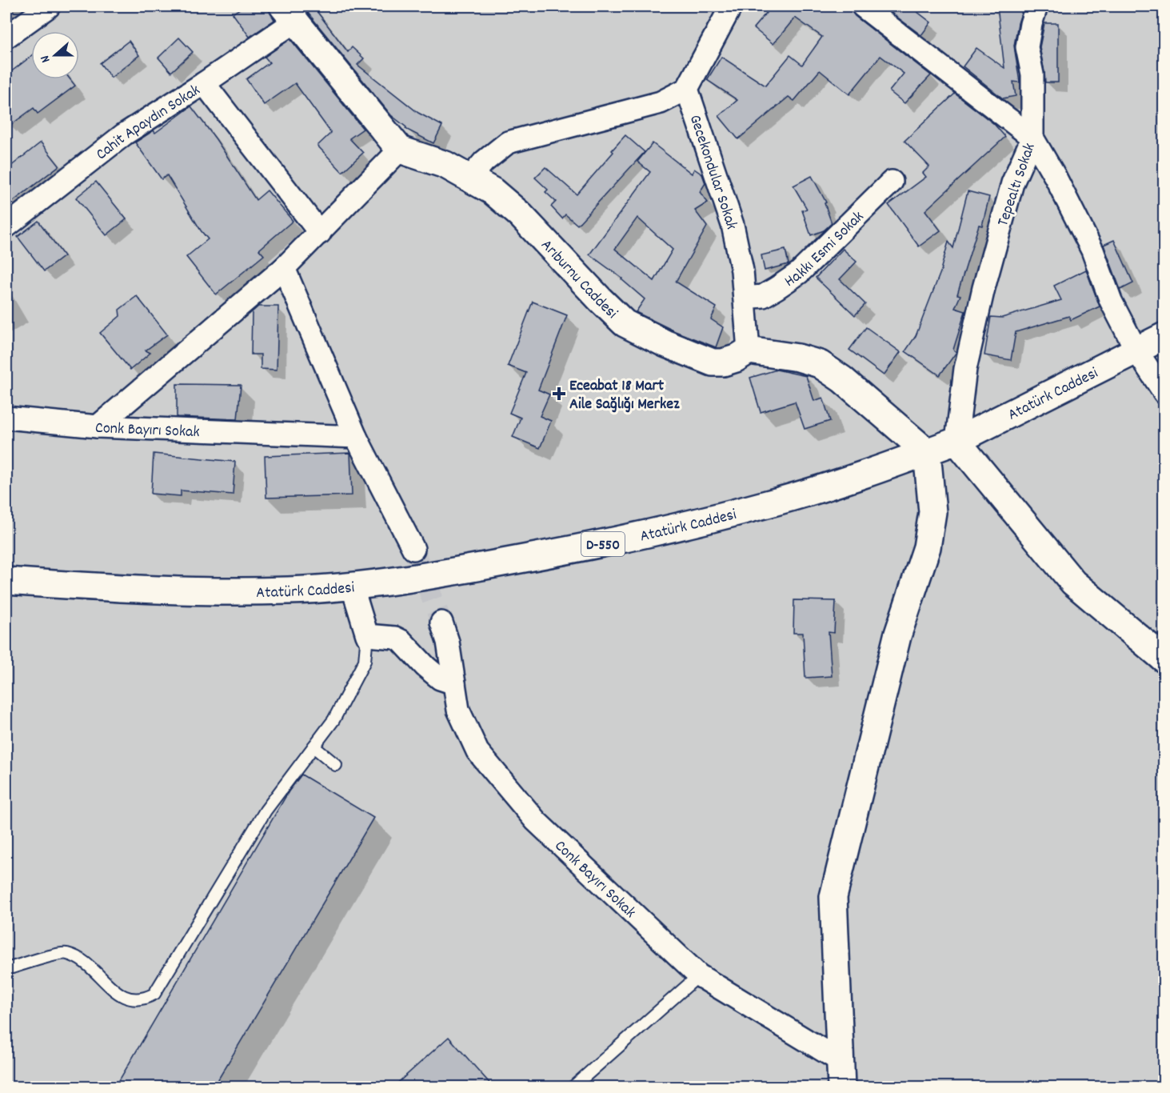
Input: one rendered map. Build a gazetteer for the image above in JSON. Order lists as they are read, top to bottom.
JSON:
{
  "streets": {
    "street": [
      "Cahit Apaydın Sokak",
      "Gecekondular Sokak",
      "Tepealtı Sokak",
      "Hakkı Esmi Sokak",
      "Arıburnu Caddesi",
      "Atatürk Caddesi",
      "Conk Bayırı Sokak",
      "D-550"
    ]
  },
  "crossings": [
    ["Gecekondular Sokak", "Hakkı Esmi Sokak"],
    ["Gecekondular Sokak", "Arıburnu Caddesi"],
    ["Tepealtı Sokak", "Atatürk Caddesi"],
    ["Arıburnu Caddesi", "Conk Bayırı Sokak"]
  ],
  "places": {
    "health": ["Eceabat 18 Mart Aile Sağlığı Merkez"]
  },
  "north": "left"
}
